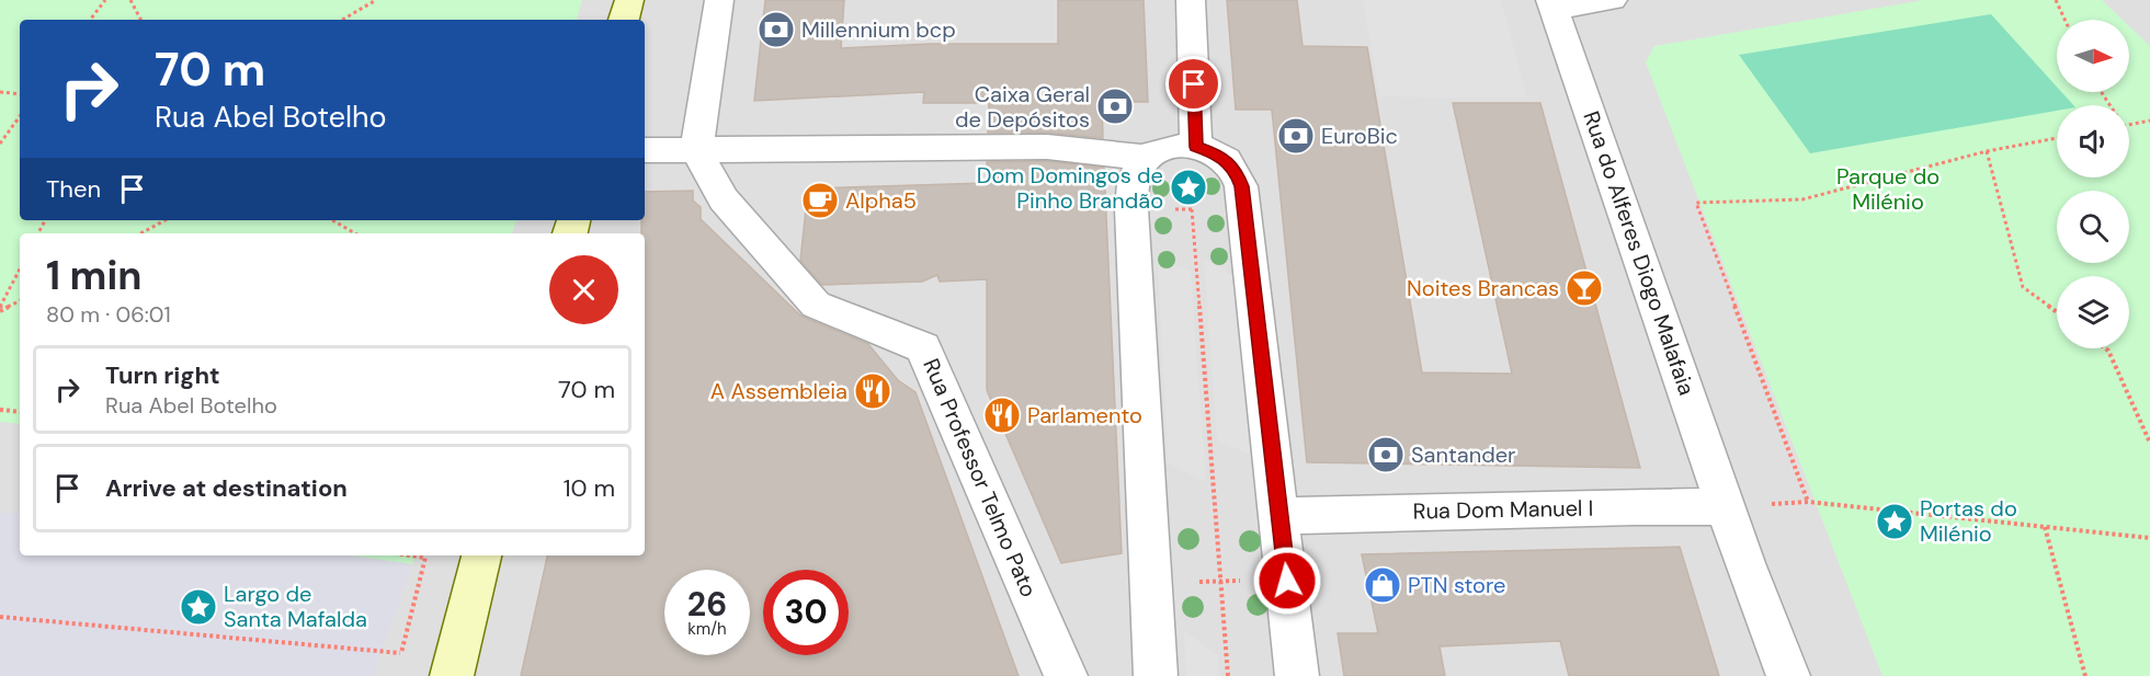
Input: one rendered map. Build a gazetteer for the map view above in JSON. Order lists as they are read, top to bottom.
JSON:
{
  "streets": {
    "street": ["Rua do Alferes Diogo Malafaia", "Rua Professor Telmo Pato", "Rua Dom Manuel I"]
  },
  "crossings": [
    ["Rua do Alferes Diogo Malafaia", "Rua Dom Manuel I"]
  ],
  "parks": ["Parque do Milénio"],
  "places": {
    "bank": [
      "Millennium bcp",
      "Caixa Geral de Depósitos",
      "EuroBic",
      "Santander"
    ],
    "place": ["Dom Domingos de Pinho Brandão", "Portas do Milénio", "Largo de Santa Mafalda"],
    "cafe": ["Alpha5"],
    "bar": ["Noites Brancas"],
    "restaurant": ["A Assembleia", "Parlamento"],
    "shop": ["PTN store"]
  },
  "north": "right",
  "page": {
    "turn": ["70 m", "Rua Abel Botelho"],
    "then": "Then",
    "heading": ["1 min", "80 m · 06:01"],
    "list": [
      {
        "name": "Turn right",
        "note": "Rua Abel Botelho",
        "value": "70 m"
      },
      {
        "name": "Arrive at destination",
        "value": "10 m"
      }
    ],
    "speed": "26 km/h",
    "limit": "30"
  }
}
